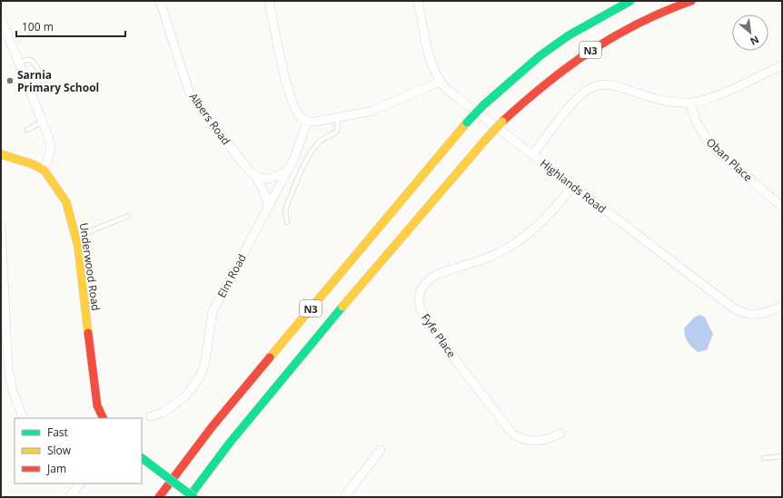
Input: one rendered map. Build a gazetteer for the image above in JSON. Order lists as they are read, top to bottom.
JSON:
{
  "streets": {
    "main road": ["N3", "Underwood Road"],
    "street": [
      "Albers Road",
      "Oban Place",
      "Highlands Road",
      "Elm Road",
      "Fyfe Place"
    ]
  },
  "crossings": [
    ["Albers Road", "Elm Road"],
    ["Highlands Road", "Fyfe Place"]
  ],
  "places": ["Sarnia Primary School"],
  "legend": ["Fast", "Slow", "Jam"],
  "scale_bar": "100 m",
  "north": "bottom right"
}
